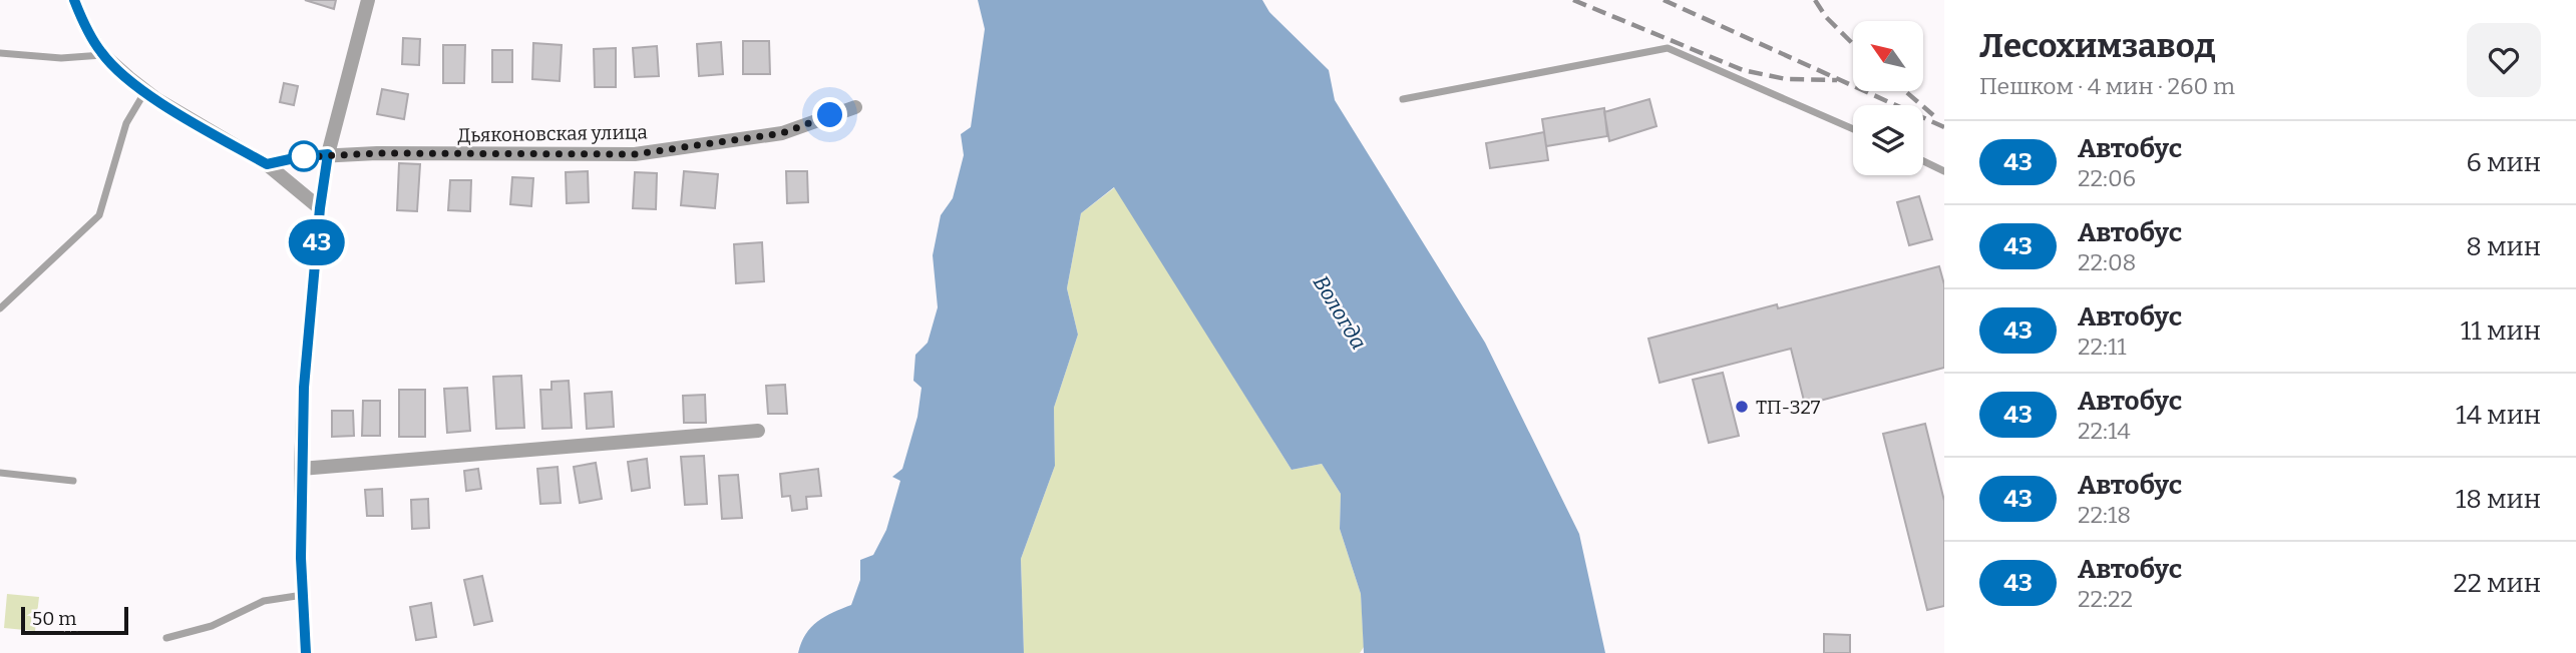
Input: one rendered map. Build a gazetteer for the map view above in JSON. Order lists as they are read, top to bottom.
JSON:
{
  "streets": {
    "street": ["Дьяконовская улица"]
  },
  "water": ["Вологда"],
  "places": ["ТП-327"],
  "lines": ["bus line 43"],
  "scale_bar": "50 m",
  "north": "top left",
  "page": {
    "on_map": "43",
    "heading": ["Лесохимзавод", "Пешком · 4 мин · 260 m"],
    "list": [
      {
        "mark": "43",
        "name": "Автобус",
        "note": "22:06",
        "value": "6 мин"
      },
      {
        "mark": "43",
        "name": "Автобус",
        "note": "22:08",
        "value": "8 мин"
      },
      {
        "mark": "43",
        "name": "Автобус",
        "note": "22:11",
        "value": "11 мин"
      },
      {
        "mark": "43",
        "name": "Автобус",
        "note": "22:14",
        "value": "14 мин"
      },
      {
        "mark": "43",
        "name": "Автобус",
        "note": "22:18",
        "value": "18 мин"
      },
      {
        "mark": "43",
        "name": "Автобус",
        "note": "22:22",
        "value": "22 мин"
      }
    ],
    "scale": "50 m"
  }
}
